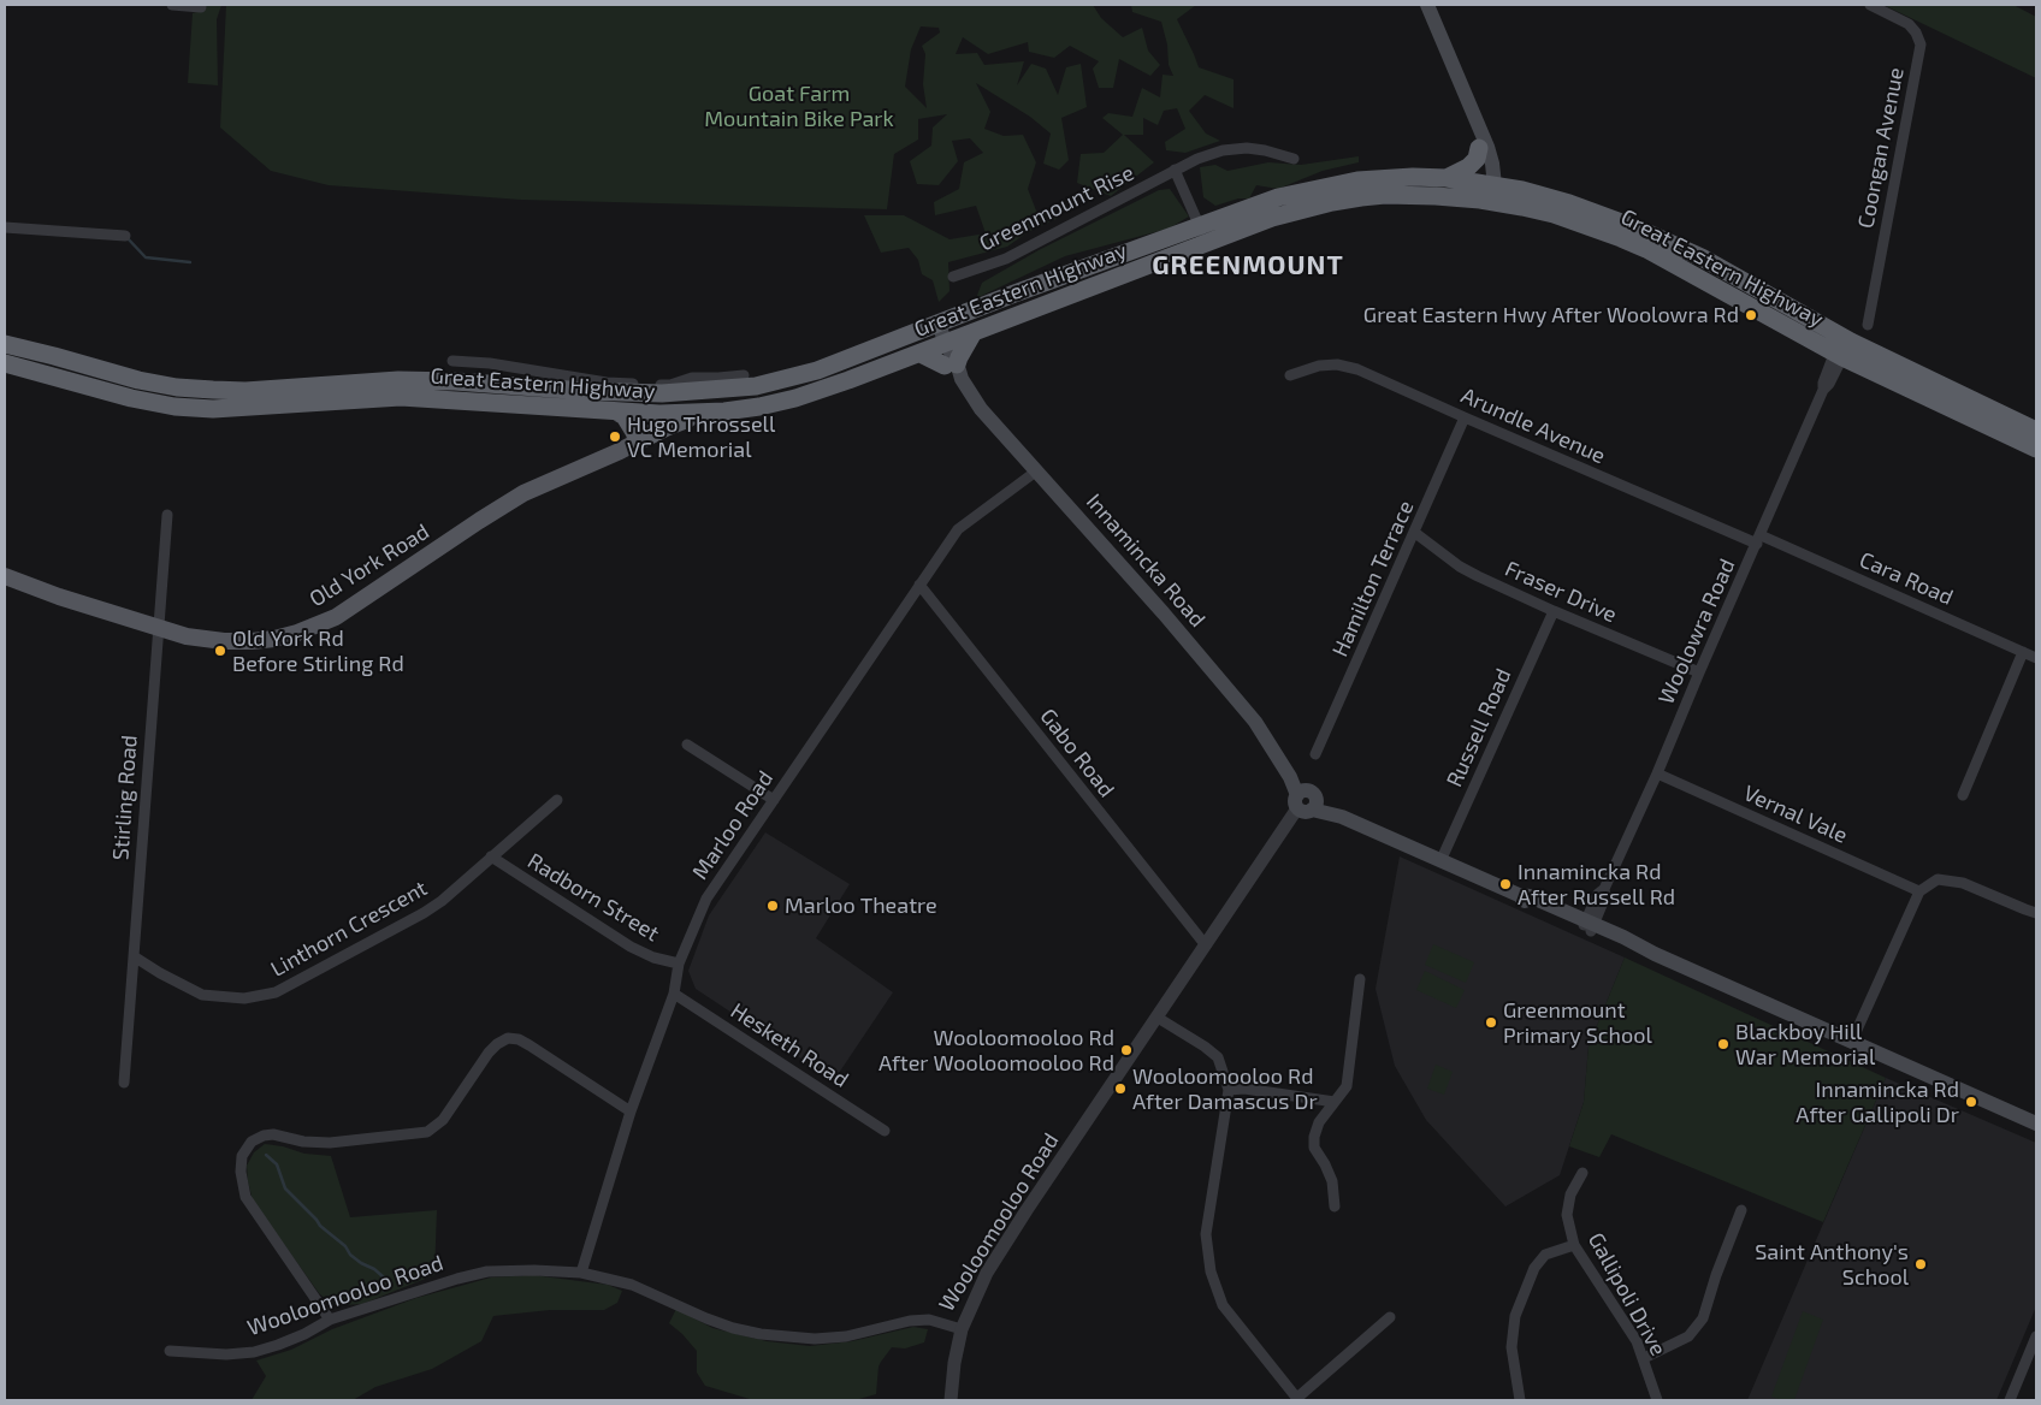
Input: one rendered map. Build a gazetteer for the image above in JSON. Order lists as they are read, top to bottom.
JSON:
{
  "streets": {
    "highway": ["Great Eastern Highway"],
    "main road": ["Innamincka Road", "Old York Road"],
    "street": [
      "Coongan Avenue",
      "Greenmount Rise",
      "Arundle Avenue",
      "Hamilton Terrace",
      "Cara Road",
      "Fraser Drive",
      "Woolowra Road",
      "Russell Road",
      "Gabo Road",
      "Stirling Road",
      "Vernal Vale",
      "Marloo Road",
      "Radborn Street",
      "Linthorn Crescent",
      "Hesketh Road",
      "Wooloomooloo Road",
      "Gallipoli Drive"
    ]
  },
  "crossings": [
    ["Great Eastern Highway", "Innamincka Road"],
    ["Great Eastern Highway", "Woolowra Road"],
    ["Arundle Avenue", "Hamilton Terrace"],
    ["Arundle Avenue", "Cara Road"],
    ["Arundle Avenue", "Woolowra Road"],
    ["Innamincka Road", "Woolowra Road"],
    ["Innamincka Road", "Russell Road"],
    ["Innamincka Road", "Marloo Road"],
    ["Innamincka Road", "Wooloomooloo Road"],
    ["Old York Road", "Stirling Road"],
    ["Hamilton Terrace", "Fraser Drive"],
    ["Cara Road", "Woolowra Road"],
    ["Fraser Drive", "Woolowra Road"],
    ["Fraser Drive", "Russell Road"],
    ["Woolowra Road", "Vernal Vale"],
    ["Gabo Road", "Marloo Road"],
    ["Gabo Road", "Wooloomooloo Road"],
    ["Stirling Road", "Linthorn Crescent"],
    ["Marloo Road", "Radborn Street"],
    ["Marloo Road", "Hesketh Road"],
    ["Marloo Road", "Wooloomooloo Road"],
    ["Radborn Street", "Linthorn Crescent"]
  ],
  "districts": ["GREENMOUNT"],
  "parks": ["Goat Farm Mountain Bike Park"],
  "places": [
    "Great Eastern Hwy After Woolowra Rd",
    "Hugo Throssell VC Memorial",
    "Old York Rd Before Stirling Rd",
    "Innamincka Rd After Russell Rd",
    "Marloo Theatre",
    "Greenmount Primary School",
    "Blackboy Hill War Memorial",
    "Wooloomooloo Rd After Wooloomooloo Rd",
    "Wooloomooloo Rd After Damascus Dr",
    "Innamincka Rd After Gallipoli Dr",
    "Saint Anthony's School"
  ]
}
